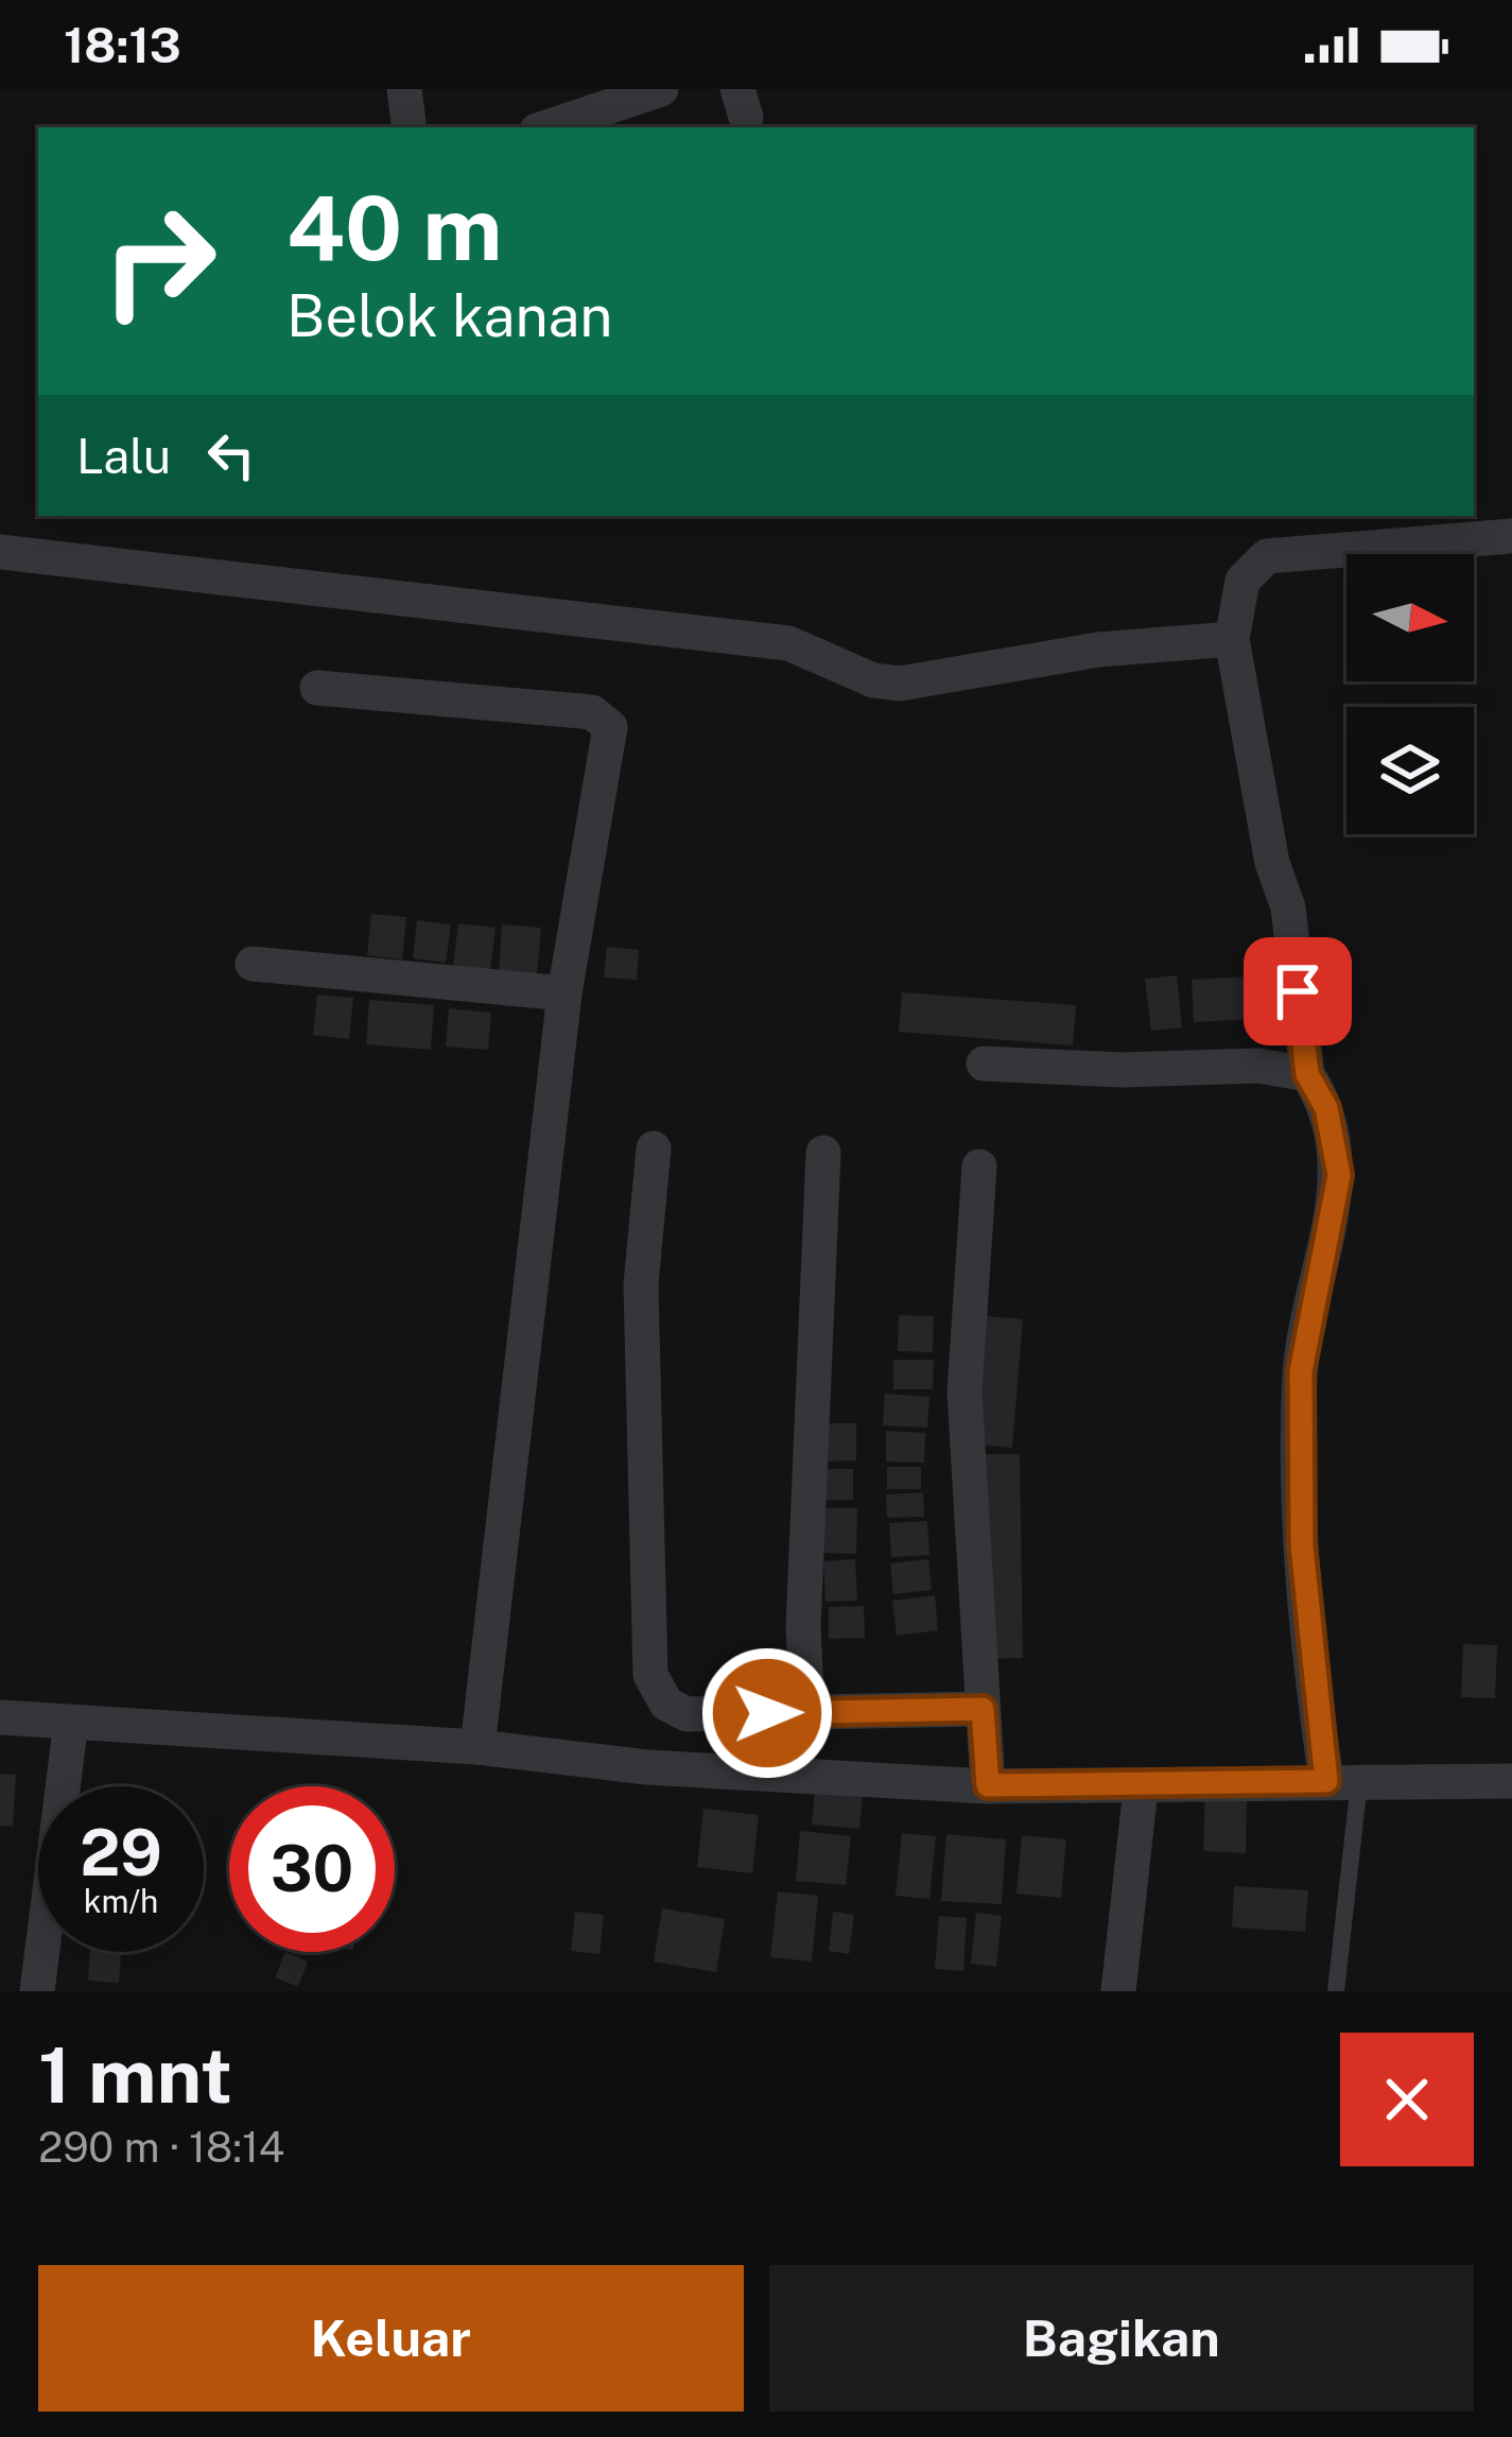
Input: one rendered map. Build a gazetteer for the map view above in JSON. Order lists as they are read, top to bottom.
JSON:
{
  "north": "right",
  "page": {
    "status": "18:13",
    "turn": ["40 m", "Belok kanan"],
    "then": "Lalu",
    "speed": "29 km/h",
    "limit": "30",
    "heading": ["1 mnt", "290 m · 18:14"],
    "buttons": ["Keluar", "Bagikan"]
  }
}
